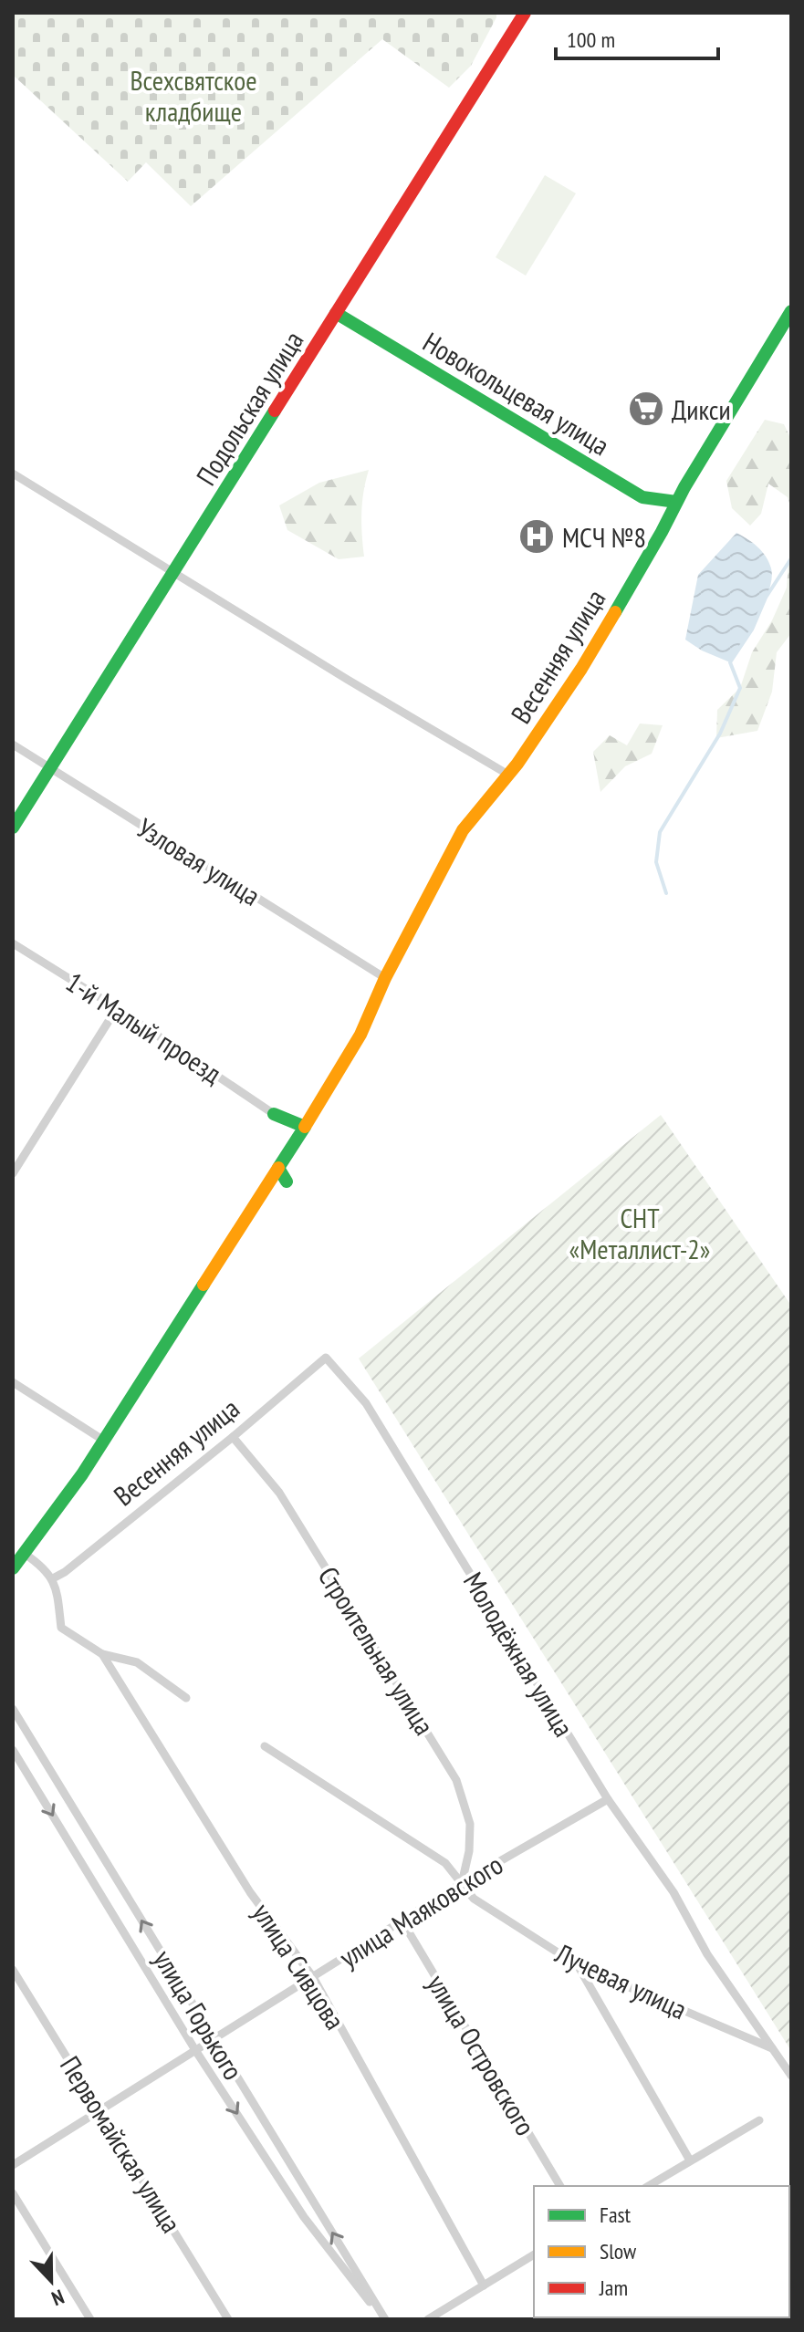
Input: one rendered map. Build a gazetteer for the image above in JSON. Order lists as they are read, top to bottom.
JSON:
{
  "streets": {
    "street": [
      "Новокольцевая улица",
      "Подольская улица",
      "Весенняя улица",
      "Узловая улица",
      "1-й Малый проезд",
      "Строительная улица",
      "Молодёжная улица",
      "улица Маяковского",
      "улица Сивцова",
      "Лучевая улица",
      "улица Горького",
      "улица Островского",
      "Первомайская улица"
    ]
  },
  "crossings": [
    ["Новокольцевая улица", "Подольская улица"],
    ["Новокольцевая улица", "Весенняя улица"],
    ["Подольская улица", "Узловая улица"],
    ["Весенняя улица", "Узловая улица"],
    ["Весенняя улица", "Строительная улица"],
    ["Весенняя улица", "Молодёжная улица"],
    ["Строительная улица", "улица Маяковского"],
    ["Строительная улица", "Лучевая улица"],
    ["Молодёжная улица", "улица Маяковского"],
    ["Молодёжная улица", "Лучевая улица"],
    ["улица Маяковского", "улица Сивцова"],
    ["улица Маяковского", "Лучевая улица"],
    ["улица Маяковского", "улица Горького"],
    ["улица Маяковского", "улица Островского"],
    ["улица Маяковского", "Первомайская улица"]
  ],
  "parks": ["Всехсвятское кладбище", "СНТ «Металлист-2»"],
  "places": {
    "supermarket": ["Дикси"],
    "hospital": ["МСЧ №8"]
  },
  "legend": ["Fast", "Slow", "Jam"],
  "scale_bar": "100 m",
  "north": "bottom"
}
